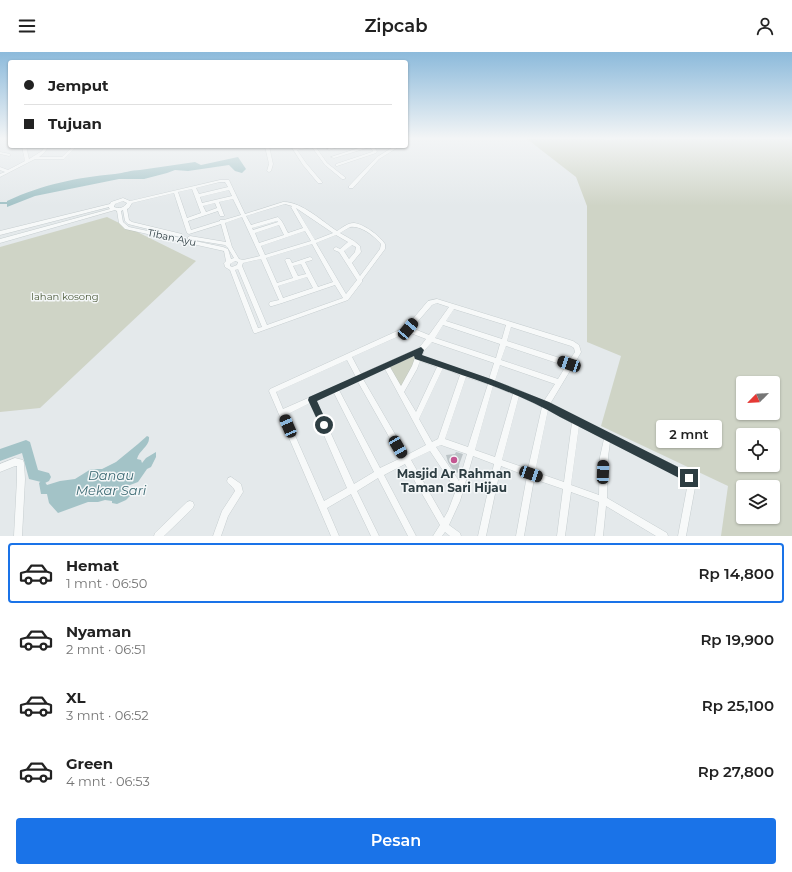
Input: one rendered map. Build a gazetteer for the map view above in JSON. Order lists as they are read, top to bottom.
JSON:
{
  "streets": {
    "street": ["Tiban Ayu"]
  },
  "water": ["Danau Mekar Sari"],
  "parks": ["lahan kosong"],
  "places": ["Masjid Ar Rahman Taman Sari Hijau"],
  "north": "bottom left",
  "page": {
    "header": "Zipcab",
    "banner": ["Jemput", "Tujuan"],
    "bubble": "2 mnt",
    "list": [
      {
        "name": "Hemat",
        "note": "1 mnt · 06:50",
        "value": "Rp 14,800"
      },
      {
        "name": "Nyaman",
        "note": "2 mnt · 06:51",
        "value": "Rp 19,900"
      },
      {
        "name": "XL",
        "note": "3 mnt · 06:52",
        "value": "Rp 25,100"
      },
      {
        "name": "Green",
        "note": "4 mnt · 06:53",
        "value": "Rp 27,800"
      }
    ],
    "buttons": "Pesan"
  }
}
